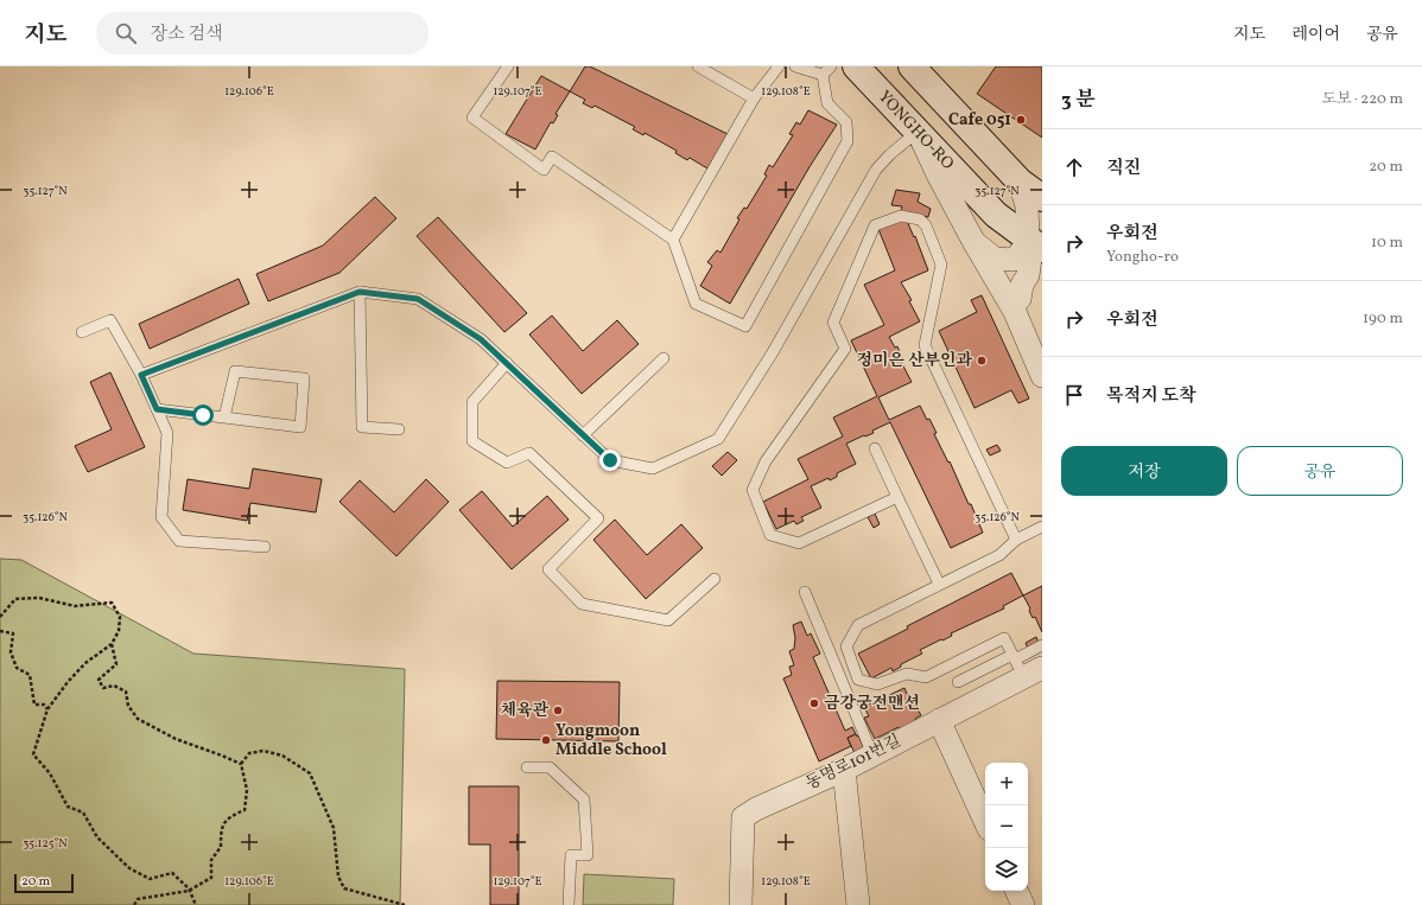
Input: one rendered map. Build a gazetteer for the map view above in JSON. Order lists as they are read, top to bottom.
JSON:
{
  "streets": {
    "main road": ["YONGHO-RO"],
    "street": ["동명로101번길"]
  },
  "places": [
    "Cafe 051",
    "정미은 산부인과",
    "금강궁전맨션",
    "체육관",
    "Yongmoon Middle School"
  ],
  "scale_bar": "20 m",
  "page": {
    "header": "지도",
    "search": "장소 검색",
    "nav": ["지도", "레이어", "공유"],
    "heading": ["3 분", "도보 · 220 m"],
    "list": [
      ["직진", "20 m"],
      ["우회전", "Yongho-ro", "10 m"],
      ["우회전", "190 m"],
      "목적지 도착"
    ],
    "buttons": ["저장", "공유"],
    "map_buttons": ["+", "−"],
    "scale": "20 m"
  },
  "coordinates": [
    "129.106°E",
    "129.107°E",
    "129.108°E",
    "35.127°N",
    "35.126°N",
    "35.125°N"
  ]
}
